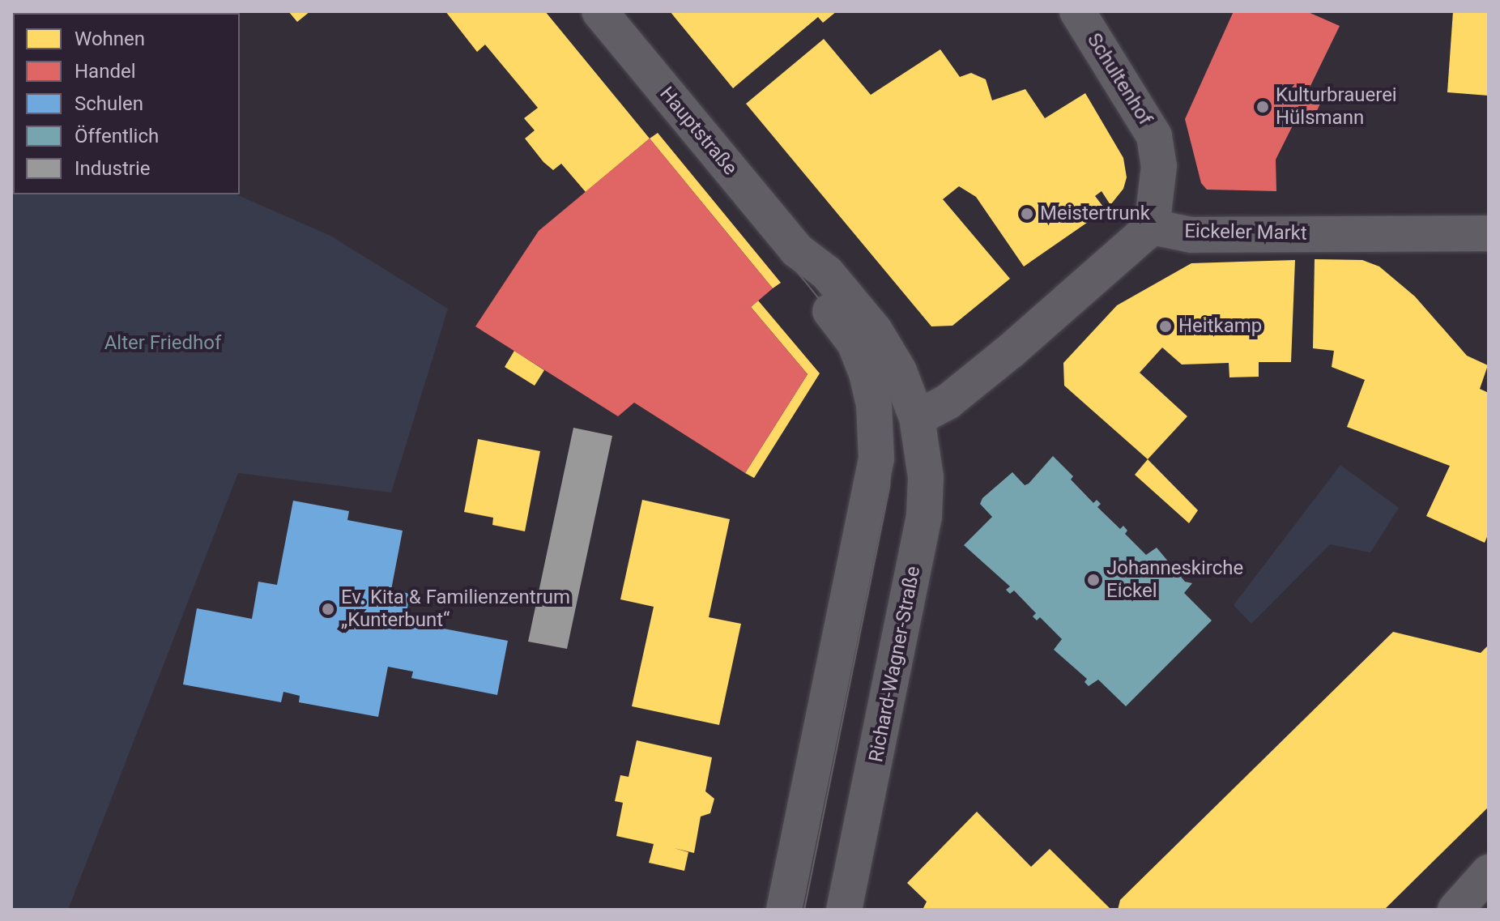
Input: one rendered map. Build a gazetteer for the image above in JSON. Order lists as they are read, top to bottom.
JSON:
{
  "streets": {
    "street": [
      "Schultenhof",
      "Hauptstraße",
      "Eickeler Markt",
      "Richard-Wagner-Straße"
    ]
  },
  "crossings": [
    ["Schultenhof", "Eickeler Markt"],
    ["Hauptstraße", "Richard-Wagner-Straße"]
  ],
  "parks": ["Alter Friedhof"],
  "places": [
    "Kulturbrauerei Hülsmann",
    "Meistertrunk",
    "Heitkamp",
    "Johanneskirche Eickel",
    "Ev. Kita & Familienzentrum „Kunterbunt“"
  ],
  "legend": [
    "Wohnen",
    "Handel",
    "Schulen",
    "Öffentlich",
    "Industrie"
  ]
}
